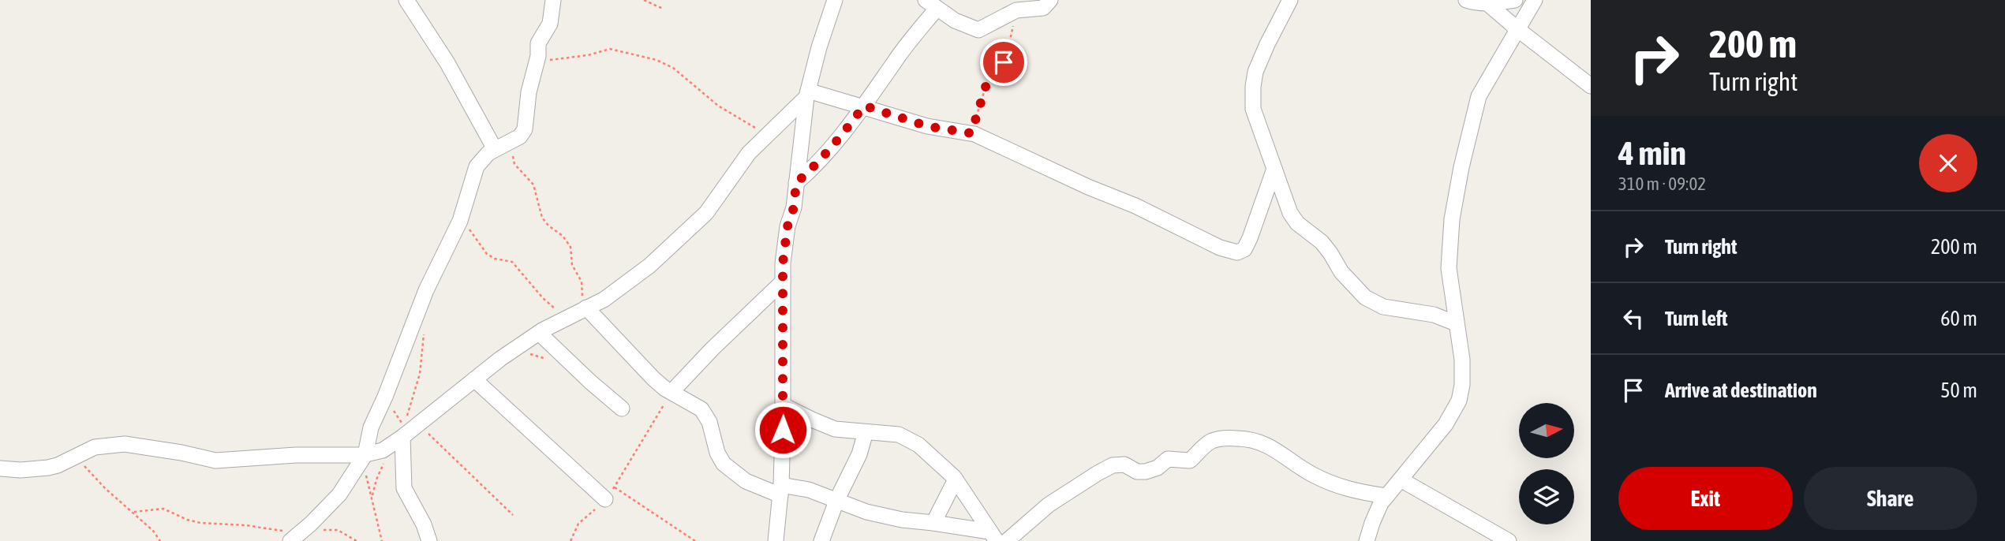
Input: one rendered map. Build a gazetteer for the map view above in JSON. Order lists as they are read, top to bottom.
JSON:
{
  "north": "right",
  "page": {
    "turn": ["200 m", "Turn right"],
    "heading": ["4 min", "310 m · 09:02"],
    "list": [
      {
        "name": "Turn right",
        "value": "200 m"
      },
      {
        "name": "Turn left",
        "value": "60 m"
      },
      {
        "name": "Arrive at destination",
        "value": "50 m"
      }
    ],
    "buttons": ["Exit", "Share"]
  }
}
